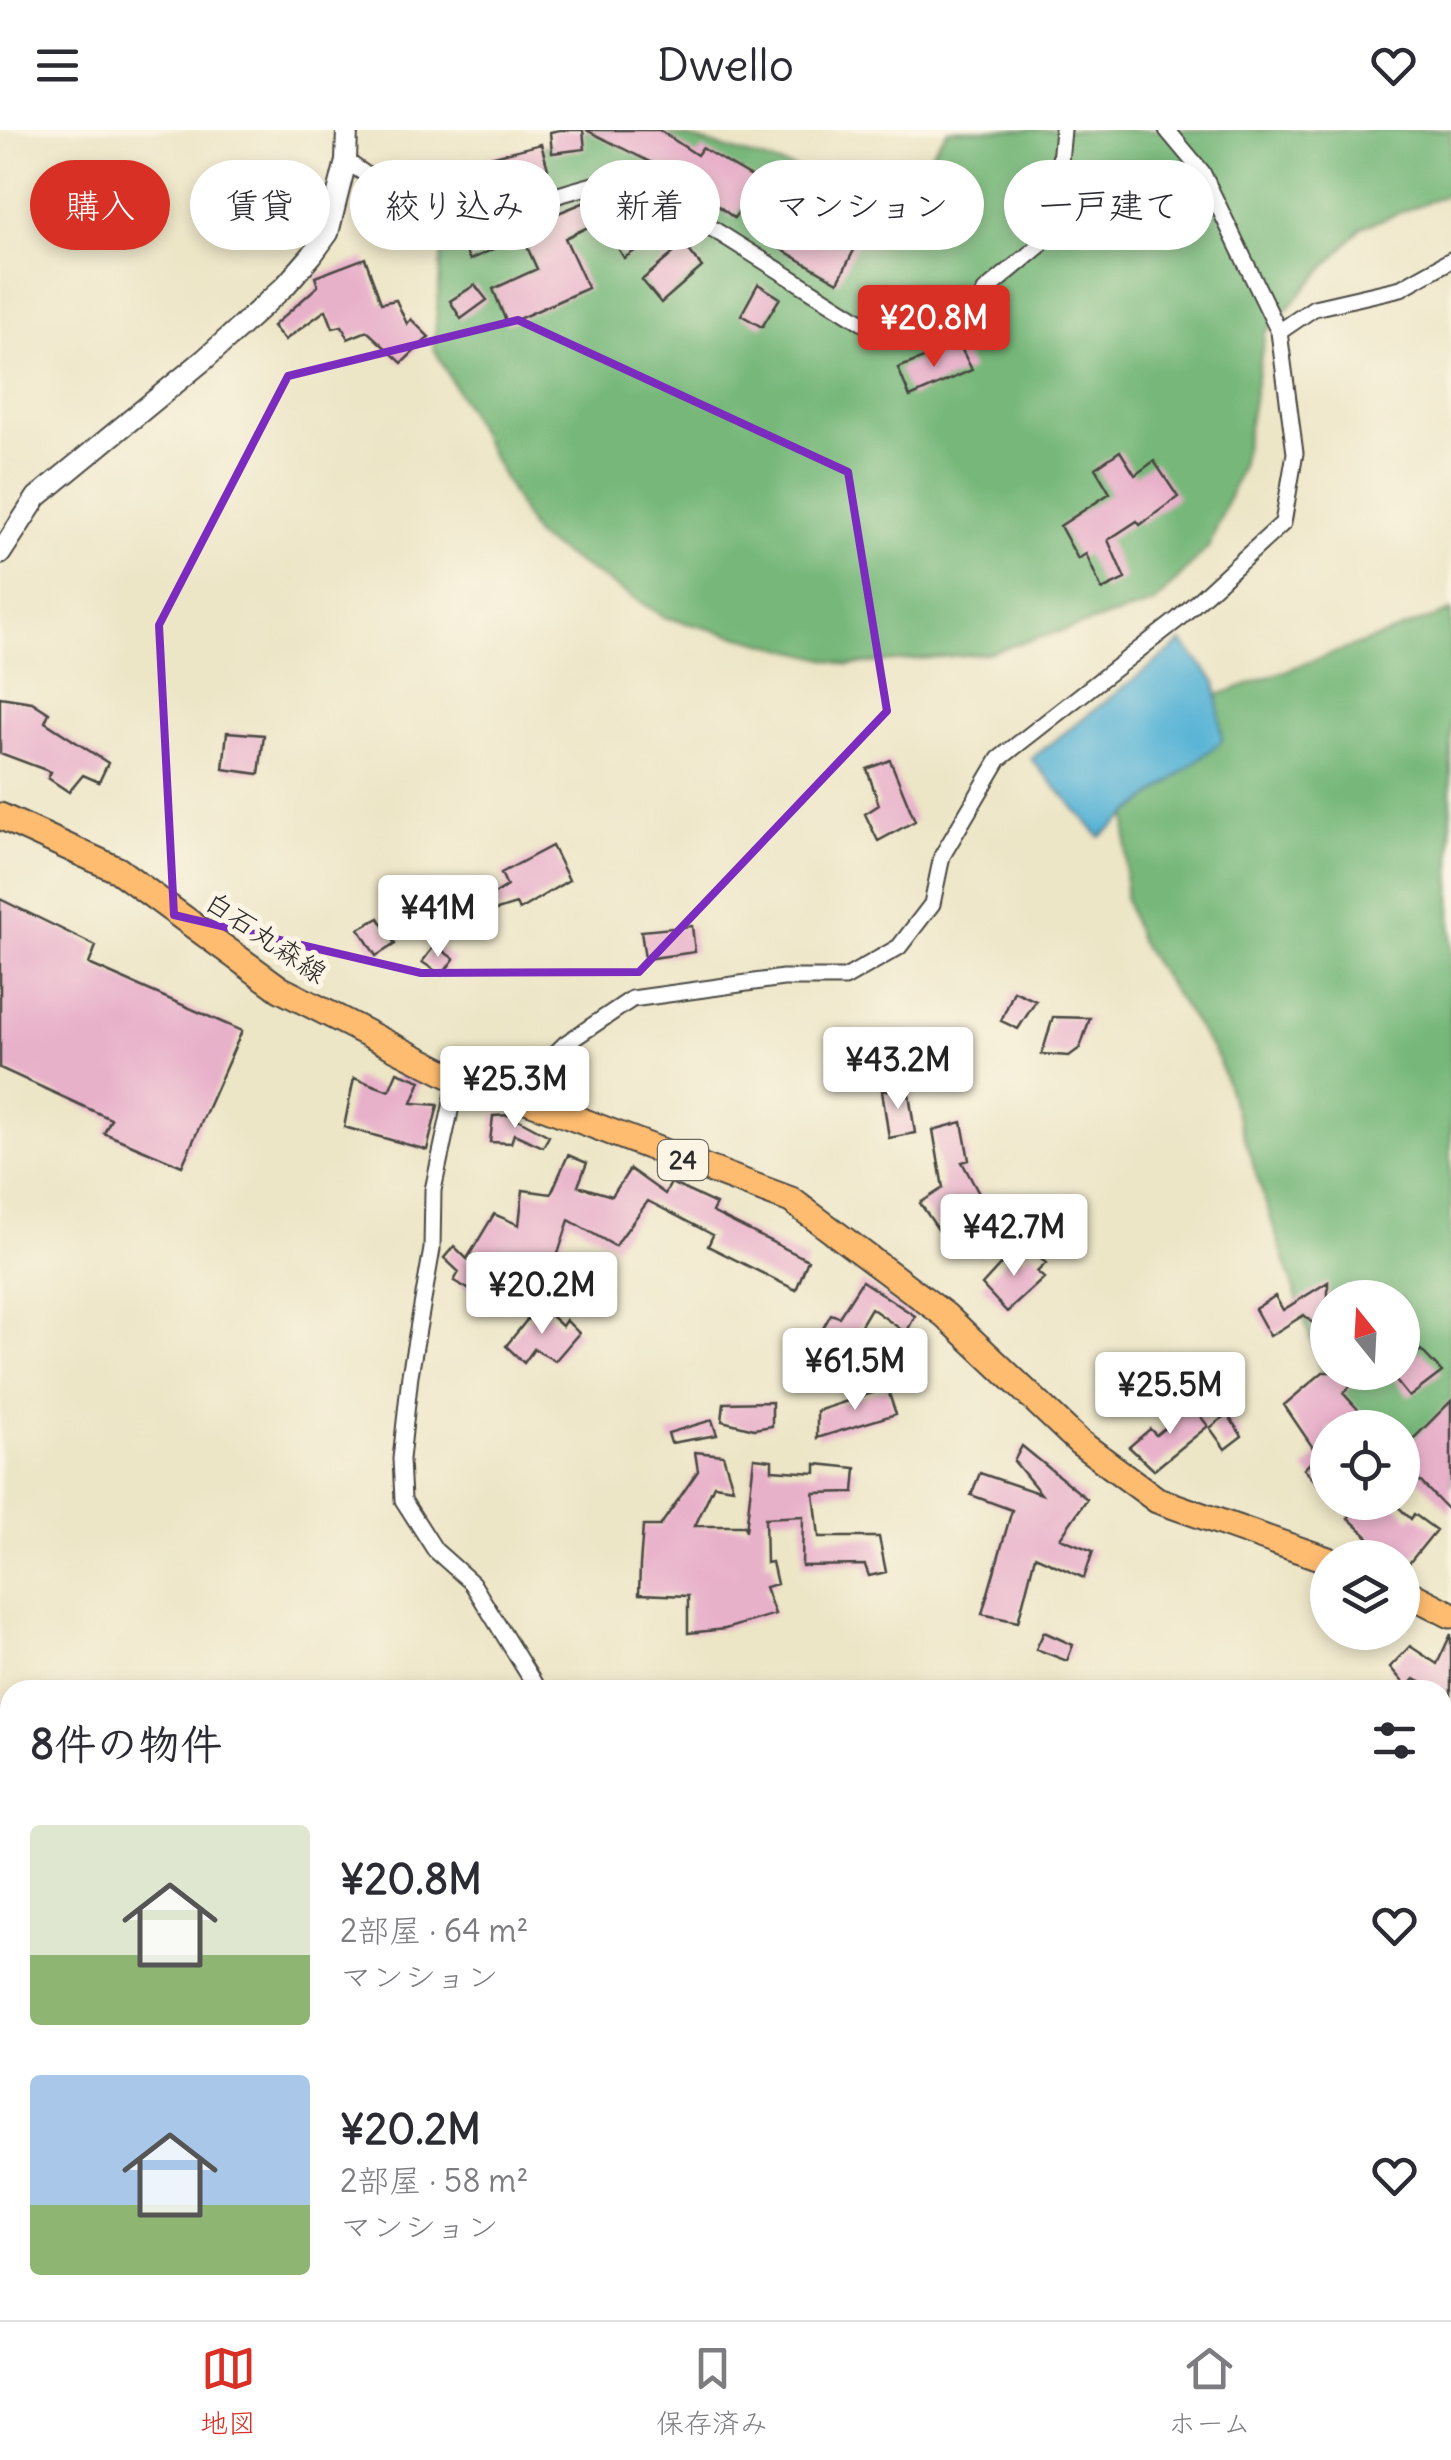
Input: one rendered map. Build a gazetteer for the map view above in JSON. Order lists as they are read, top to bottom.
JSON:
{
  "streets": {
    "main road": ["白石丸森線", "24"]
  },
  "north": "top",
  "page": {
    "header": "Dwello",
    "chip": [
      "購入",
      "賃貸",
      "絞り込み",
      "新着",
      "マンション",
      "一戸建て"
    ],
    "price": [
      "¥20.8M",
      "¥41M",
      "¥43.2M",
      "¥25.3M",
      "¥42.7M",
      "¥20.2M",
      "¥61.5M",
      "¥25.5M"
    ],
    "heading": "8件の物件",
    "list": [
      {
        "name": "¥20.8M",
        "note": "2部屋 · 64 m² · マンション"
      },
      {
        "name": "¥20.2M",
        "note": "2部屋 · 58 m² · マンション"
      }
    ],
    "tabs": ["地図", "保存済み", "ホーム"]
  }
}
